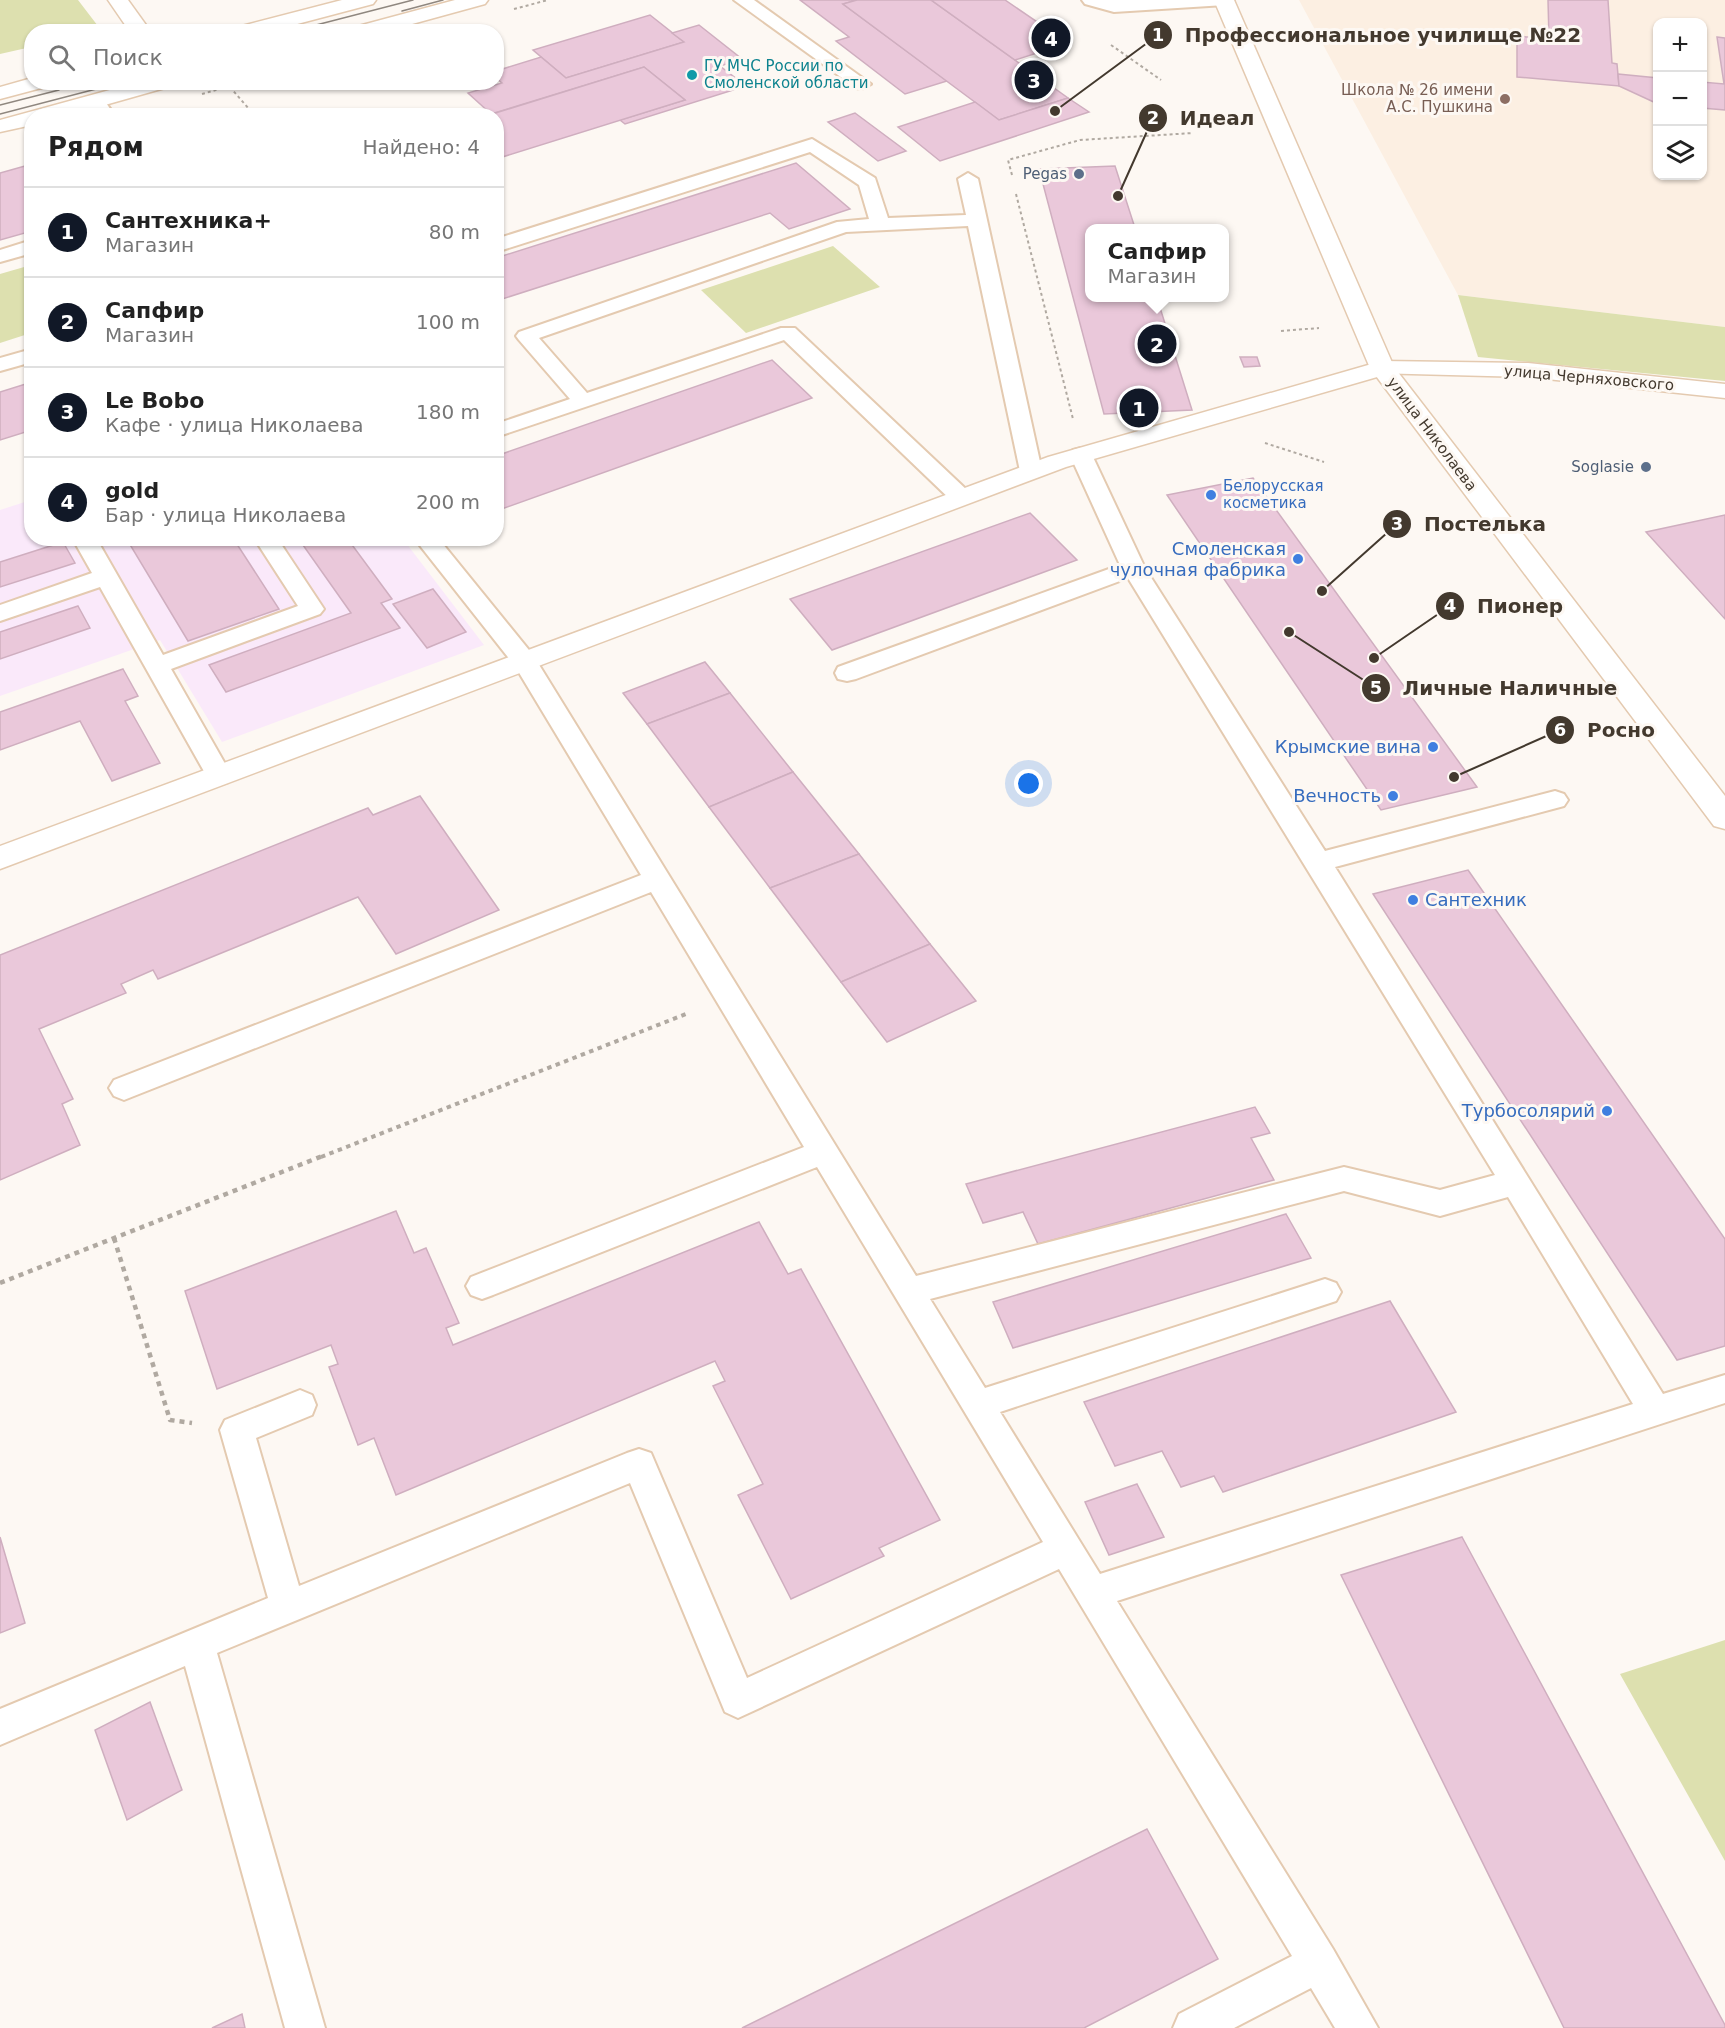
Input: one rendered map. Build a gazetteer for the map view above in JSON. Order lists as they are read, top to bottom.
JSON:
{
  "streets": {
    "main road": ["улица Черняховского", "улица Николаева"]
  },
  "crossings": [
    ["улица Черняховского", "улица Николаева"]
  ],
  "places": [
    "ГУ МЧС России по Смоленской области",
    "Школа № 26 имени А.С. Пушкина",
    "Профессиональное училище №22",
    "Pegas",
    "Идеал",
    "Soglasie",
    "Белорусская косметика",
    "Смоленская чулочная фабрика",
    "Постелька",
    "Личные Наличные",
    "Пионер",
    "Крымские вина",
    "Росно",
    "Вечность",
    "Сантехник",
    "Турбосолярий"
  ],
  "page": {
    "pins": [
      "4",
      "3",
      "2",
      "1"
    ],
    "map_buttons": ["+", "−"],
    "search": "Поиск",
    "heading": ["Рядом", "Найдено: 4"],
    "list": [
      {
        "mark": "1",
        "name": "Сантехника+",
        "note": "Магазин",
        "value": "80 m"
      },
      {
        "mark": "2",
        "name": "Сапфир",
        "note": "Магазин",
        "value": "100 m"
      },
      {
        "mark": "3",
        "name": "Le Bobo",
        "note": "Кафе · улица Николаева",
        "value": "180 m"
      },
      {
        "mark": "4",
        "name": "gold",
        "note": "Бар · улица Николаева",
        "value": "200 m"
      }
    ],
    "popup": ["Сапфир", "Магазин"]
  }
}
